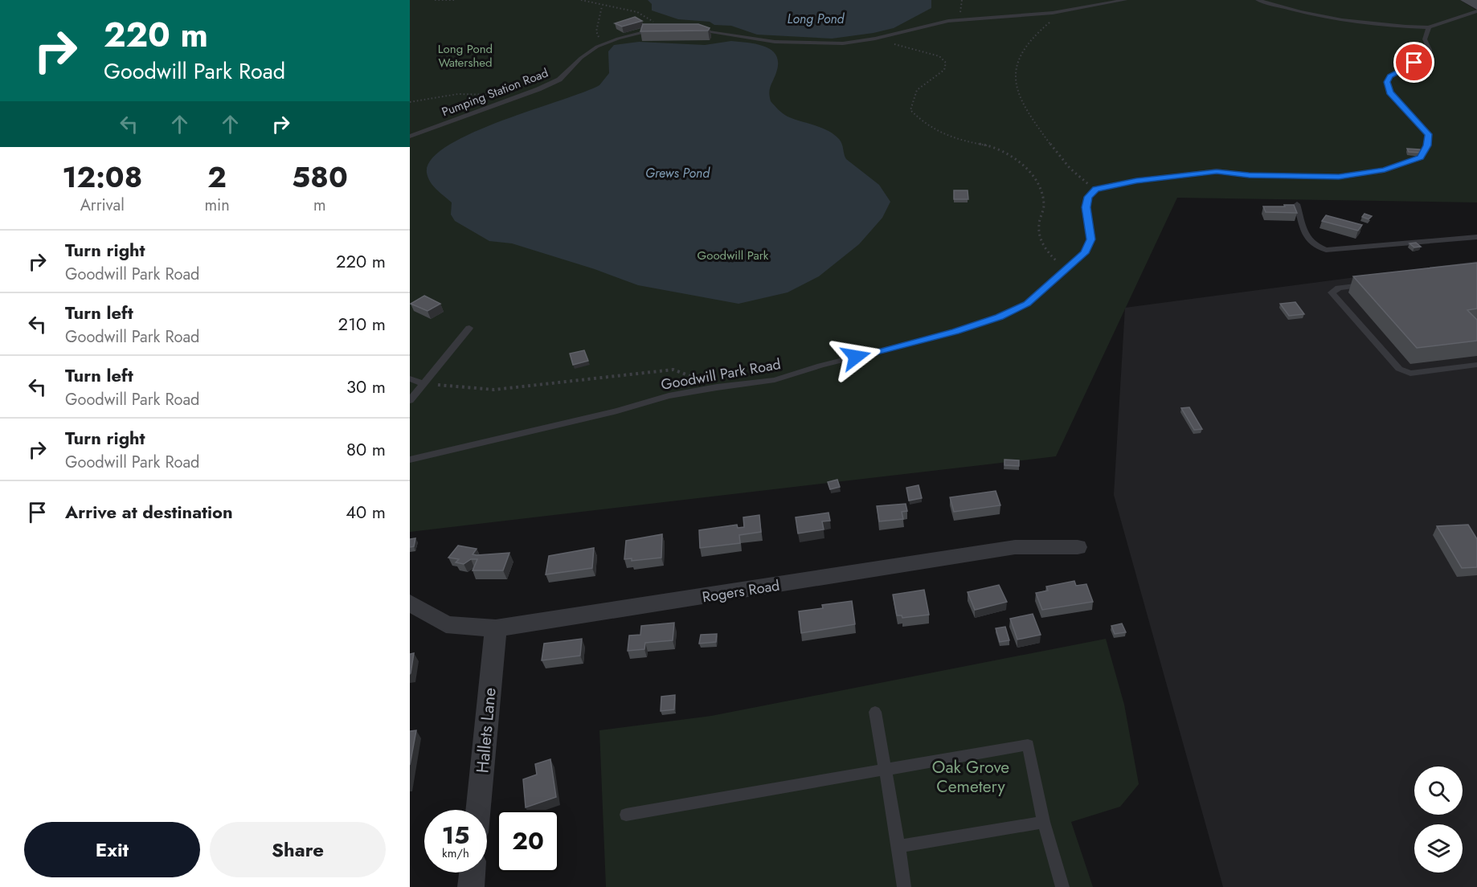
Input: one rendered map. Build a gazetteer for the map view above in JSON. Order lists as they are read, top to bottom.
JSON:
{
  "streets": {
    "street": ["Rogers Road", "Hallets Lane"],
    "lane": ["Pumping Station Road", "Goodwill Park Road"]
  },
  "crossings": [
    ["Rogers Road", "Hallets Lane"]
  ],
  "water": ["Long Pond", "Grews Pond"],
  "parks": ["Long Pond Watershed", "Goodwill Park", "Oak Grove Cemetery"],
  "page": {
    "turn": ["220 m", "Goodwill Park Road"],
    "eta": [
      "12:08",
      "Arrival",
      "2",
      "min",
      "580",
      "m"
    ],
    "list": [
      {
        "name": "Turn right",
        "note": "Goodwill Park Road",
        "value": "220 m"
      },
      {
        "name": "Turn left",
        "note": "Goodwill Park Road",
        "value": "210 m"
      },
      {
        "name": "Turn left",
        "note": "Goodwill Park Road",
        "value": "30 m"
      },
      {
        "name": "Turn right",
        "note": "Goodwill Park Road",
        "value": "80 m"
      },
      {
        "name": "Arrive at destination",
        "value": "40 m"
      }
    ],
    "speed": "15 km/h",
    "limit": "20",
    "buttons": ["Exit", "Share"]
  }
}
